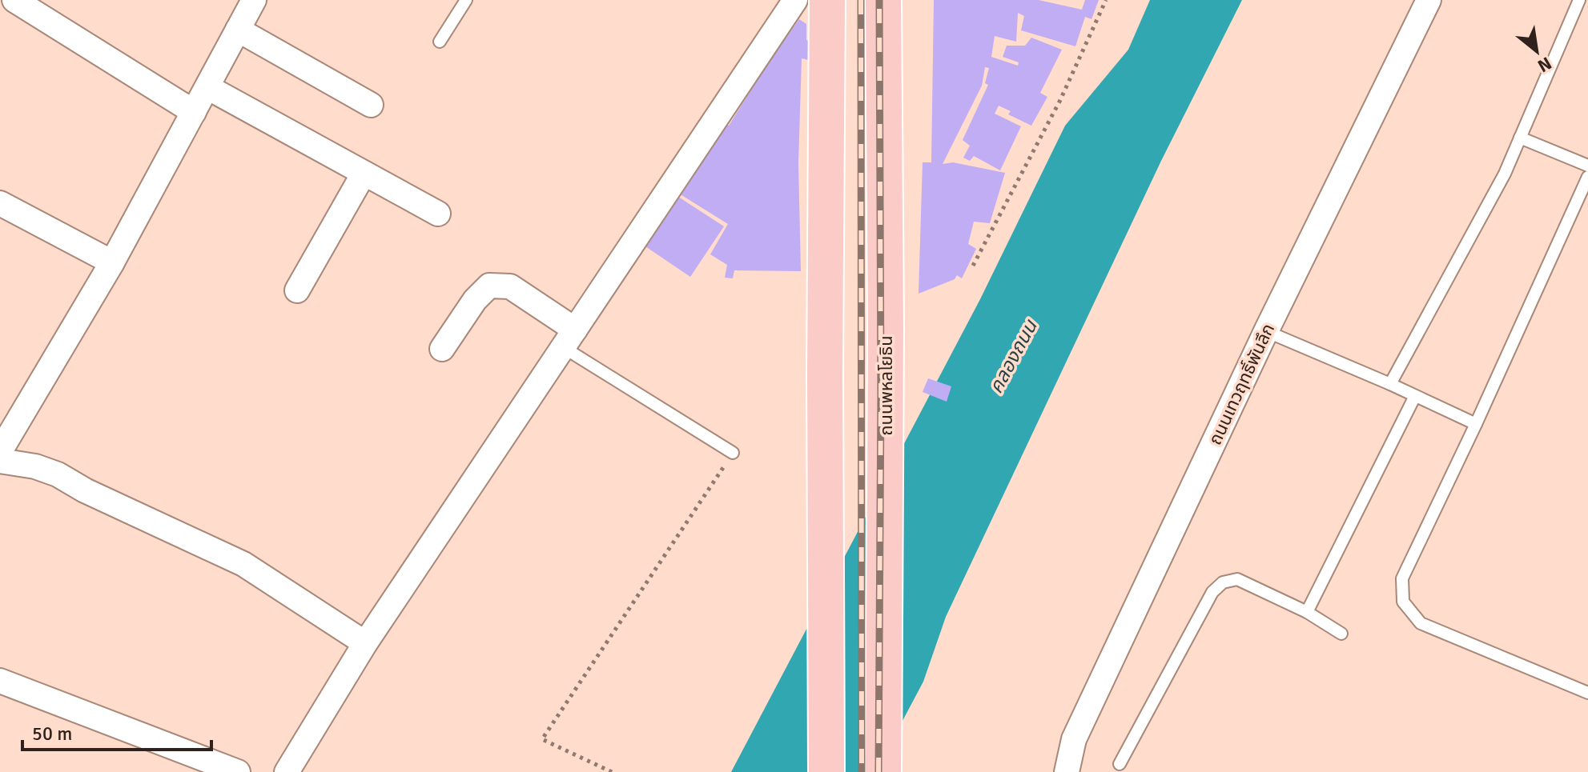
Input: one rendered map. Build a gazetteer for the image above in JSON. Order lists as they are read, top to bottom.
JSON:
{
  "streets": {
    "main road": ["ถนนพหลโยธิน"],
    "street": ["ถนนเทวฤทธิ์พันลึก"]
  },
  "water": ["คลองถนน"],
  "scale_bar": "50 m",
  "north": "bottom right"
}
